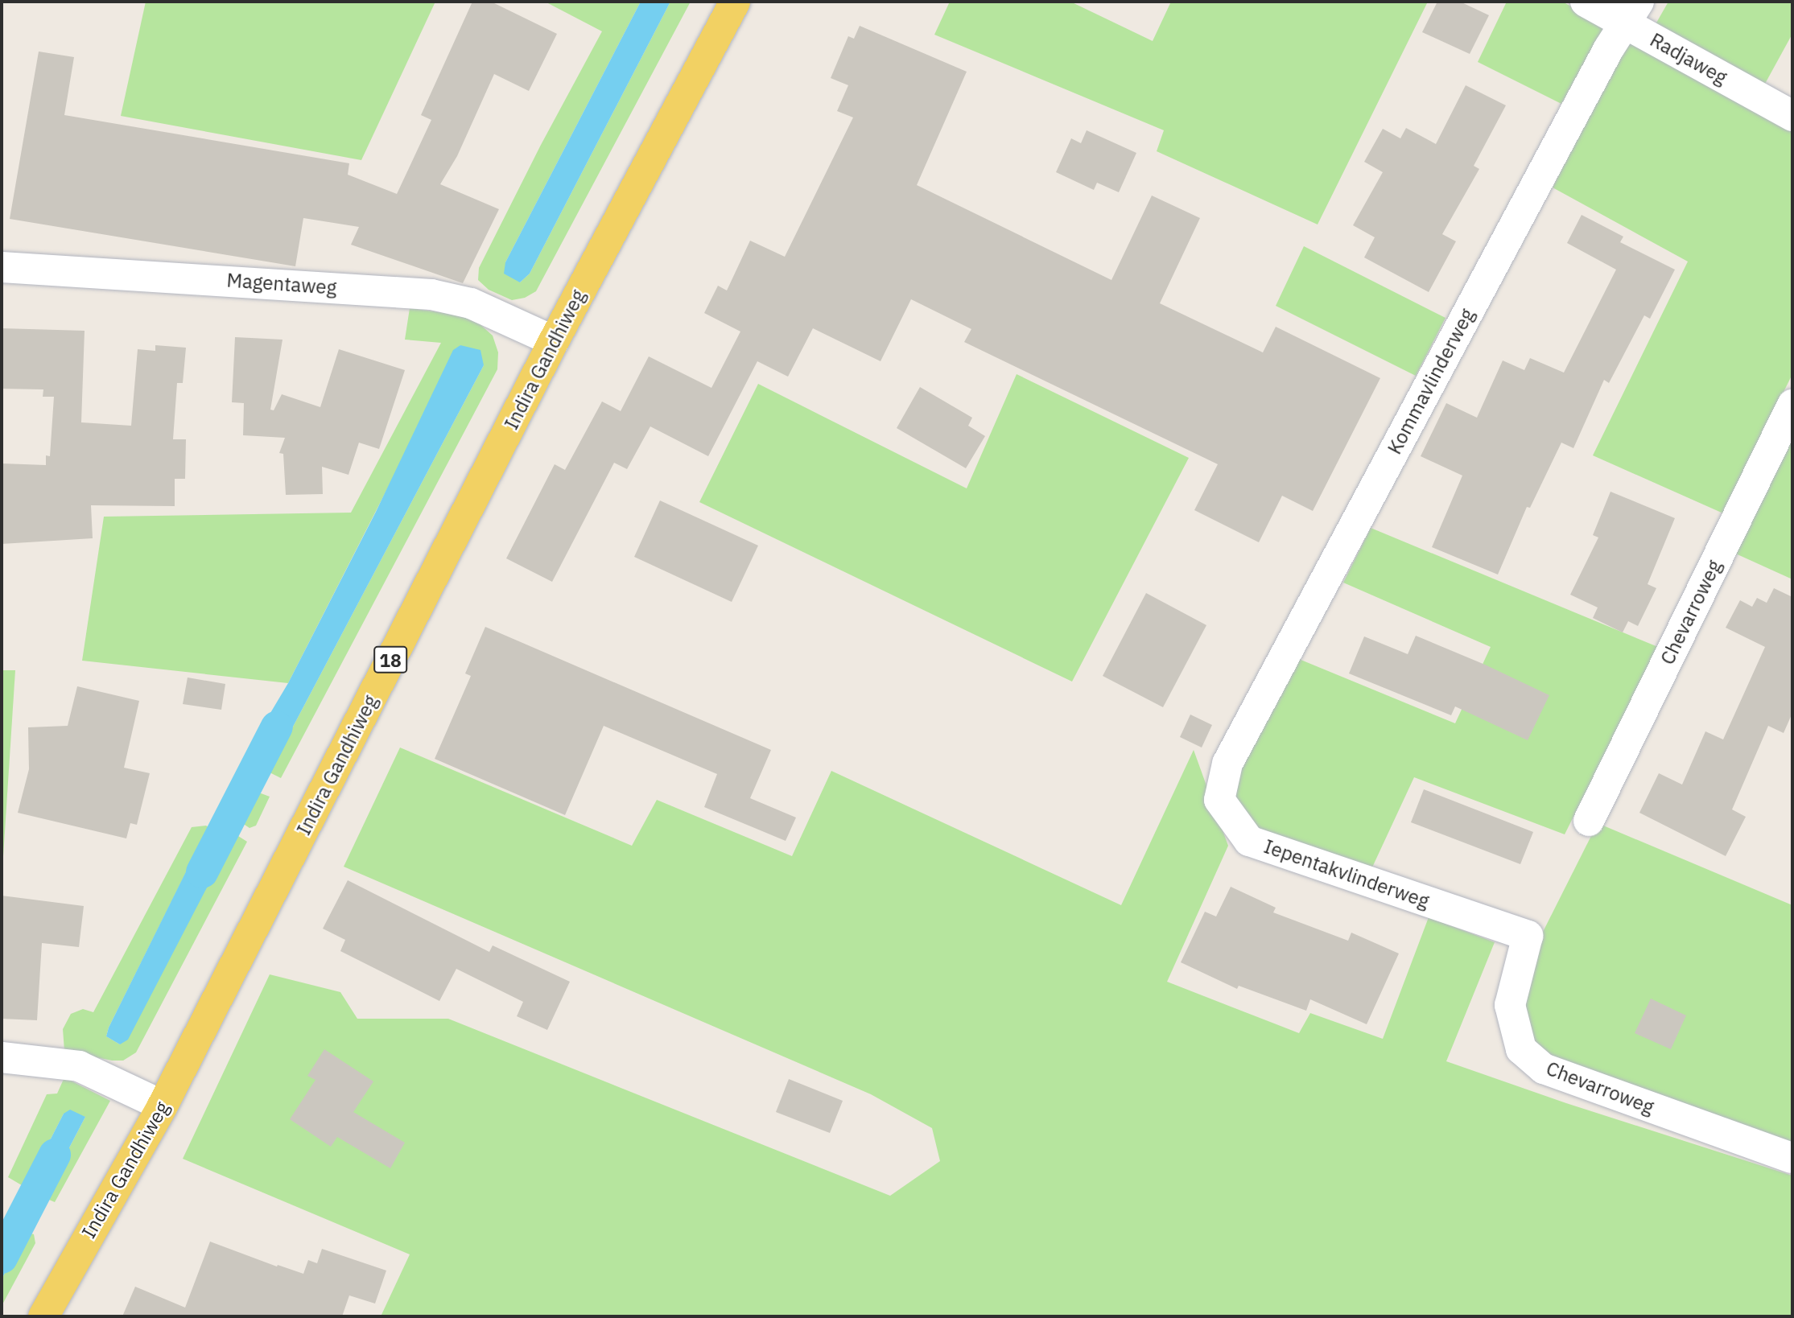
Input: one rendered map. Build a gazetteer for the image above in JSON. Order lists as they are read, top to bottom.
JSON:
{
  "streets": {
    "main road": ["Indira Gandhiweg", "18"],
    "street": [
      "Radjaweg",
      "Magentaweg",
      "Kommavlinderweg",
      "Chevarroweg",
      "Iepentakvlinderweg"
    ]
  },
  "crossings": [
    ["Radjaweg", "Kommavlinderweg"],
    ["Magentaweg", "Indira Gandhiweg"],
    ["Kommavlinderweg", "Iepentakvlinderweg"],
    ["Chevarroweg", "Iepentakvlinderweg"]
  ]
}
